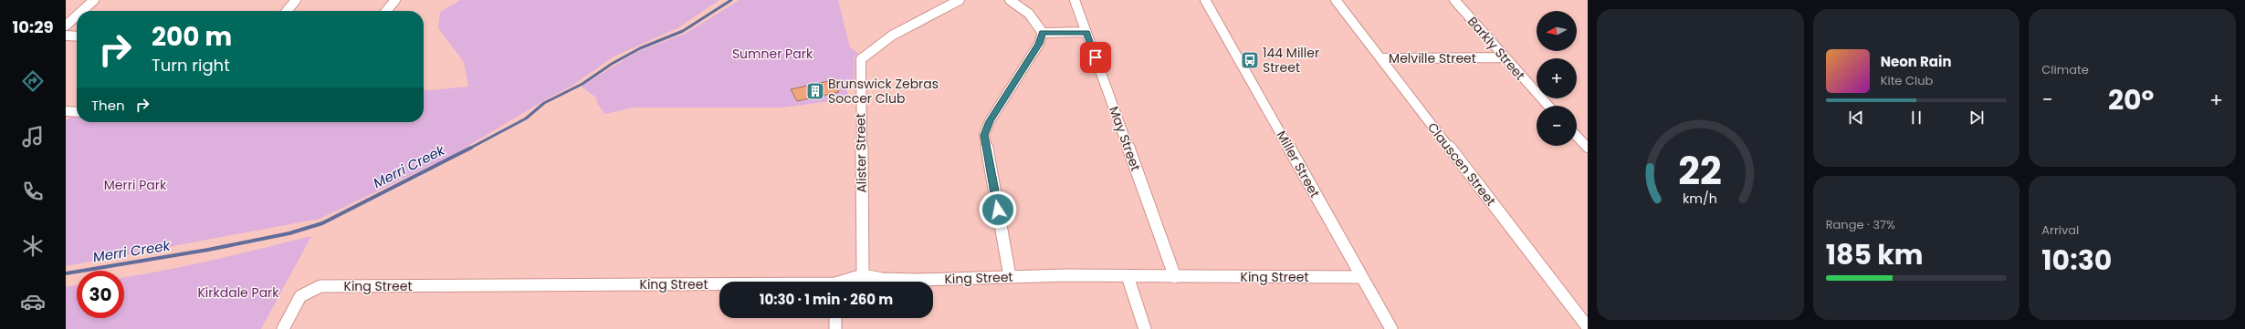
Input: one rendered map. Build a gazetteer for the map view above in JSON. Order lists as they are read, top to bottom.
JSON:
{
  "streets": {
    "street": [
      "Barkly Street",
      "Melville Street",
      "May Street",
      "Alister Street",
      "Miller Street",
      "Clauscen Street",
      "King Street"
    ]
  },
  "crossings": [
    ["Barkly Street", "Melville Street"],
    ["Melville Street", "Clauscen Street"],
    ["May Street", "King Street"],
    ["Alister Street", "King Street"],
    ["Miller Street", "King Street"]
  ],
  "water": ["Merri Creek"],
  "parks": ["Sumner Park", "Merri Park", "Kirkdale Park"],
  "places": {
    "bus stop": ["144 Miller Street"],
    "building": ["Brunswick Zebras Soccer Club"]
  },
  "north": "left",
  "page": {
    "tabs": "10:29",
    "tile": [
      "Climate",
      ["Range · 37%", "185 km"],
      ["Arrival", "10:30"]
    ],
    "map_buttons": ["+", "−"],
    "turn": ["200 m", "Turn right"],
    "song": ["Neon Rain", "Kite Club"],
    "heat": ["−", "20°", "+"],
    "then": "Then",
    "limit": "30",
    "trip": "10:30 · 1 min · 260 m",
    "gauge": ["22", "km/h"]
  }
}
